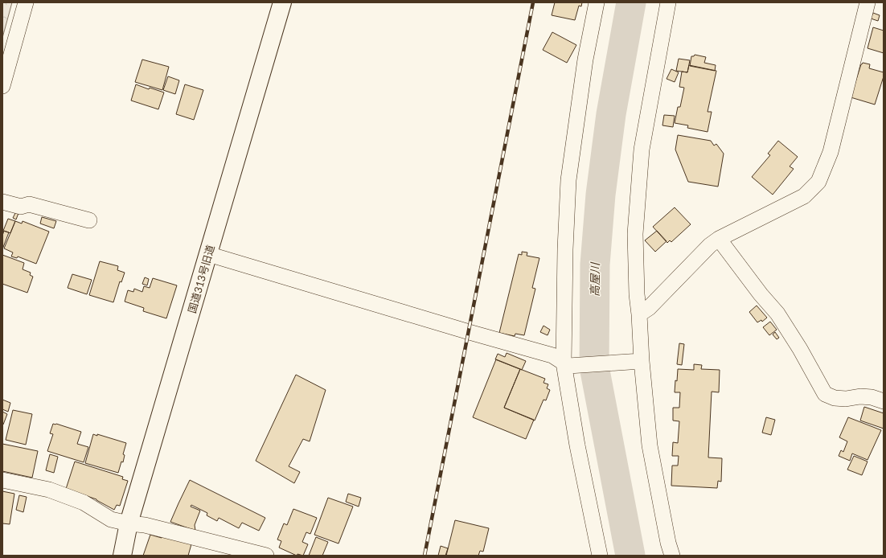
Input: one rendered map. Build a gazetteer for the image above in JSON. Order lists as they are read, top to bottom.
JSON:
{
  "streets": {
    "street": ["国道313号旧道"]
  },
  "water": ["高屋川"]
}
